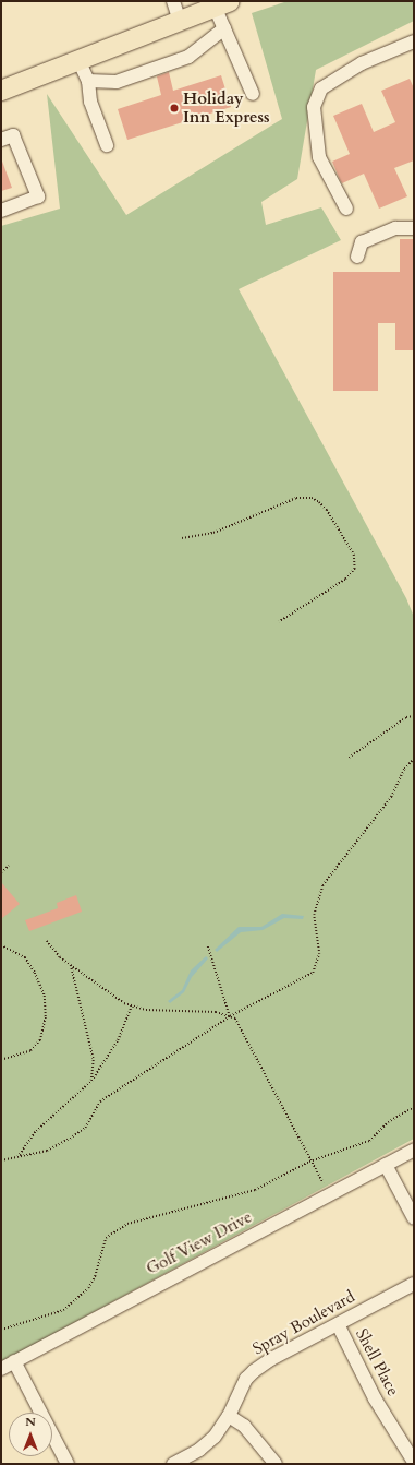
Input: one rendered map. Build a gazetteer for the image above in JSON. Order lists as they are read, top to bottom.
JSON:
{
  "streets": {
    "street": ["Golf View Drive", "Spray Boulevard", "Shell Place"]
  },
  "crossings": [
    ["Spray Boulevard", "Shell Place"]
  ],
  "places": ["Holiday Inn Express"],
  "north": "top"
}
